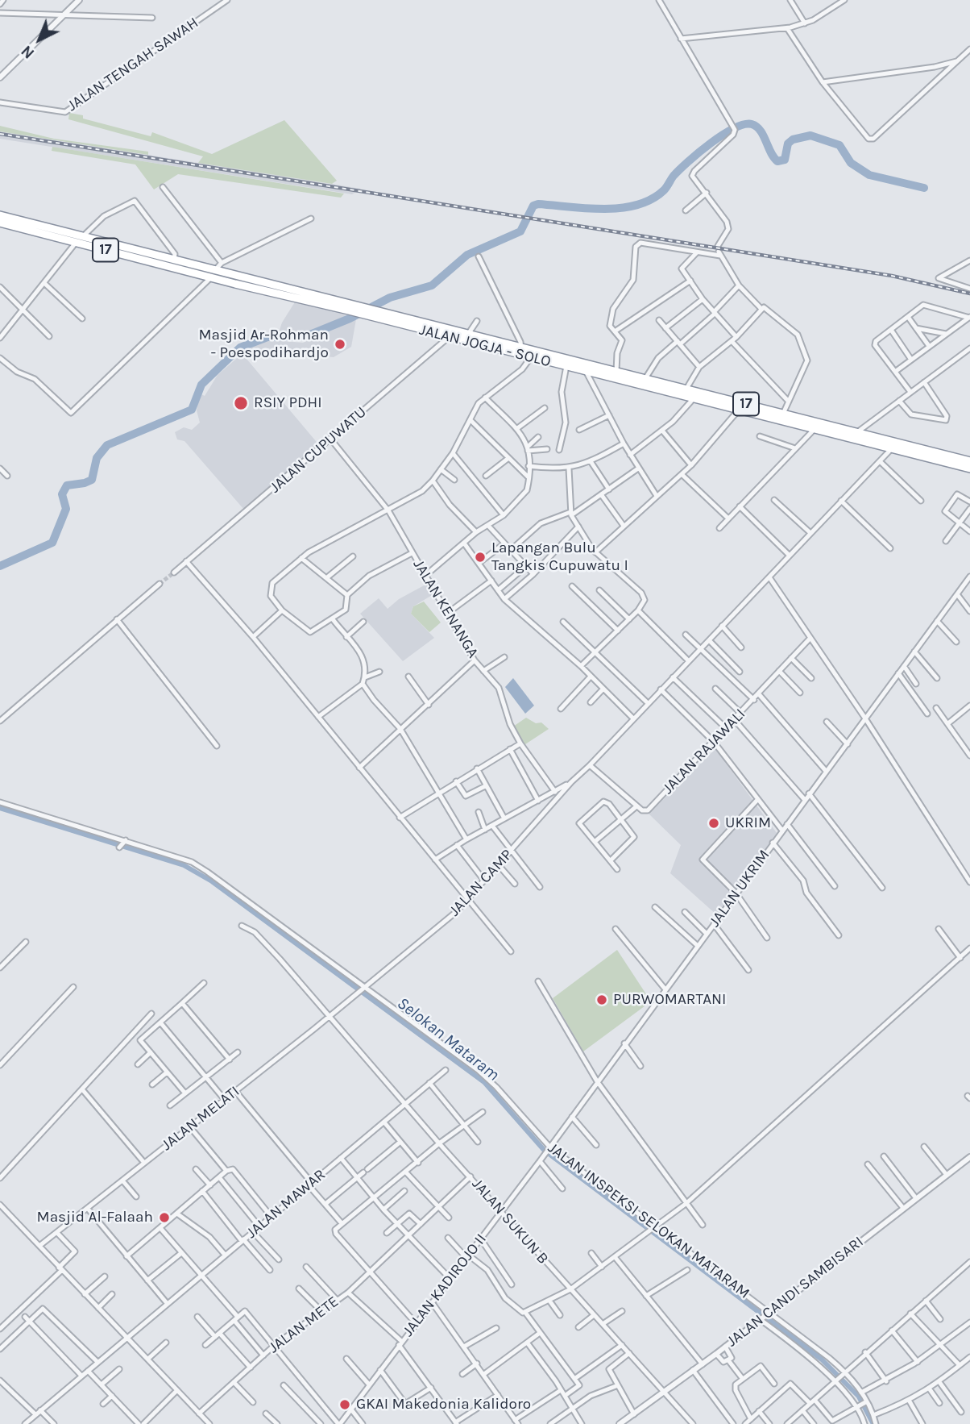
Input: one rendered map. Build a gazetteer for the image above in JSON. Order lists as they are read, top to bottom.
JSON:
{
  "streets": {
    "highway": ["17", "JALAN JOGJA - SOLO"],
    "street": [
      "JALAN TENGAH SAWAH",
      "JALAN CUPUWATU",
      "JALAN KENANGA",
      "JALAN RAJAWALI",
      "JALAN CAMP",
      "JALAN UKRIM",
      "JALAN MELATI",
      "JALAN MAWAR",
      "JALAN INSPEKSI SELOKAN MATARAM",
      "JALAN SUKUN B",
      "JALAN KADIROJO II",
      "JALAN CANDI SAMBISARI",
      "JALAN METE"
    ]
  },
  "crossings": [
    ["JALAN JOGJA - SOLO", "JALAN CUPUWATU"],
    ["JALAN JOGJA - SOLO", "JALAN CAMP"],
    ["JALAN CUPUWATU", "JALAN KENANGA"],
    ["JALAN CAMP", "JALAN MELATI"],
    ["JALAN CAMP", "JALAN INSPEKSI SELOKAN MATARAM"],
    ["JALAN UKRIM", "JALAN INSPEKSI SELOKAN MATARAM"],
    ["JALAN UKRIM", "JALAN KADIROJO II"],
    ["JALAN MELATI", "JALAN INSPEKSI SELOKAN MATARAM"],
    ["JALAN MELATI", "JALAN SUKUN B"],
    ["JALAN MAWAR", "JALAN SUKUN B"],
    ["JALAN INSPEKSI SELOKAN MATARAM", "JALAN KADIROJO II"],
    ["JALAN INSPEKSI SELOKAN MATARAM", "JALAN CANDI SAMBISARI"],
    ["JALAN SUKUN B", "JALAN KADIROJO II"],
    ["JALAN SUKUN B", "JALAN CANDI SAMBISARI"],
    ["JALAN SUKUN B", "JALAN METE"]
  ],
  "water": ["Selokan Mataram"],
  "places": [
    "Masjid Ar-Rohman - Poespodihardjo",
    "RSIY PDHI",
    "Lapangan Bulu Tangkis Cupuwatu I",
    "UKRIM",
    "PURWOMARTANI",
    "Masjid Al-Falaah",
    "GKAI Makedonia Kalidoro"
  ],
  "north": "bottom left"
}
